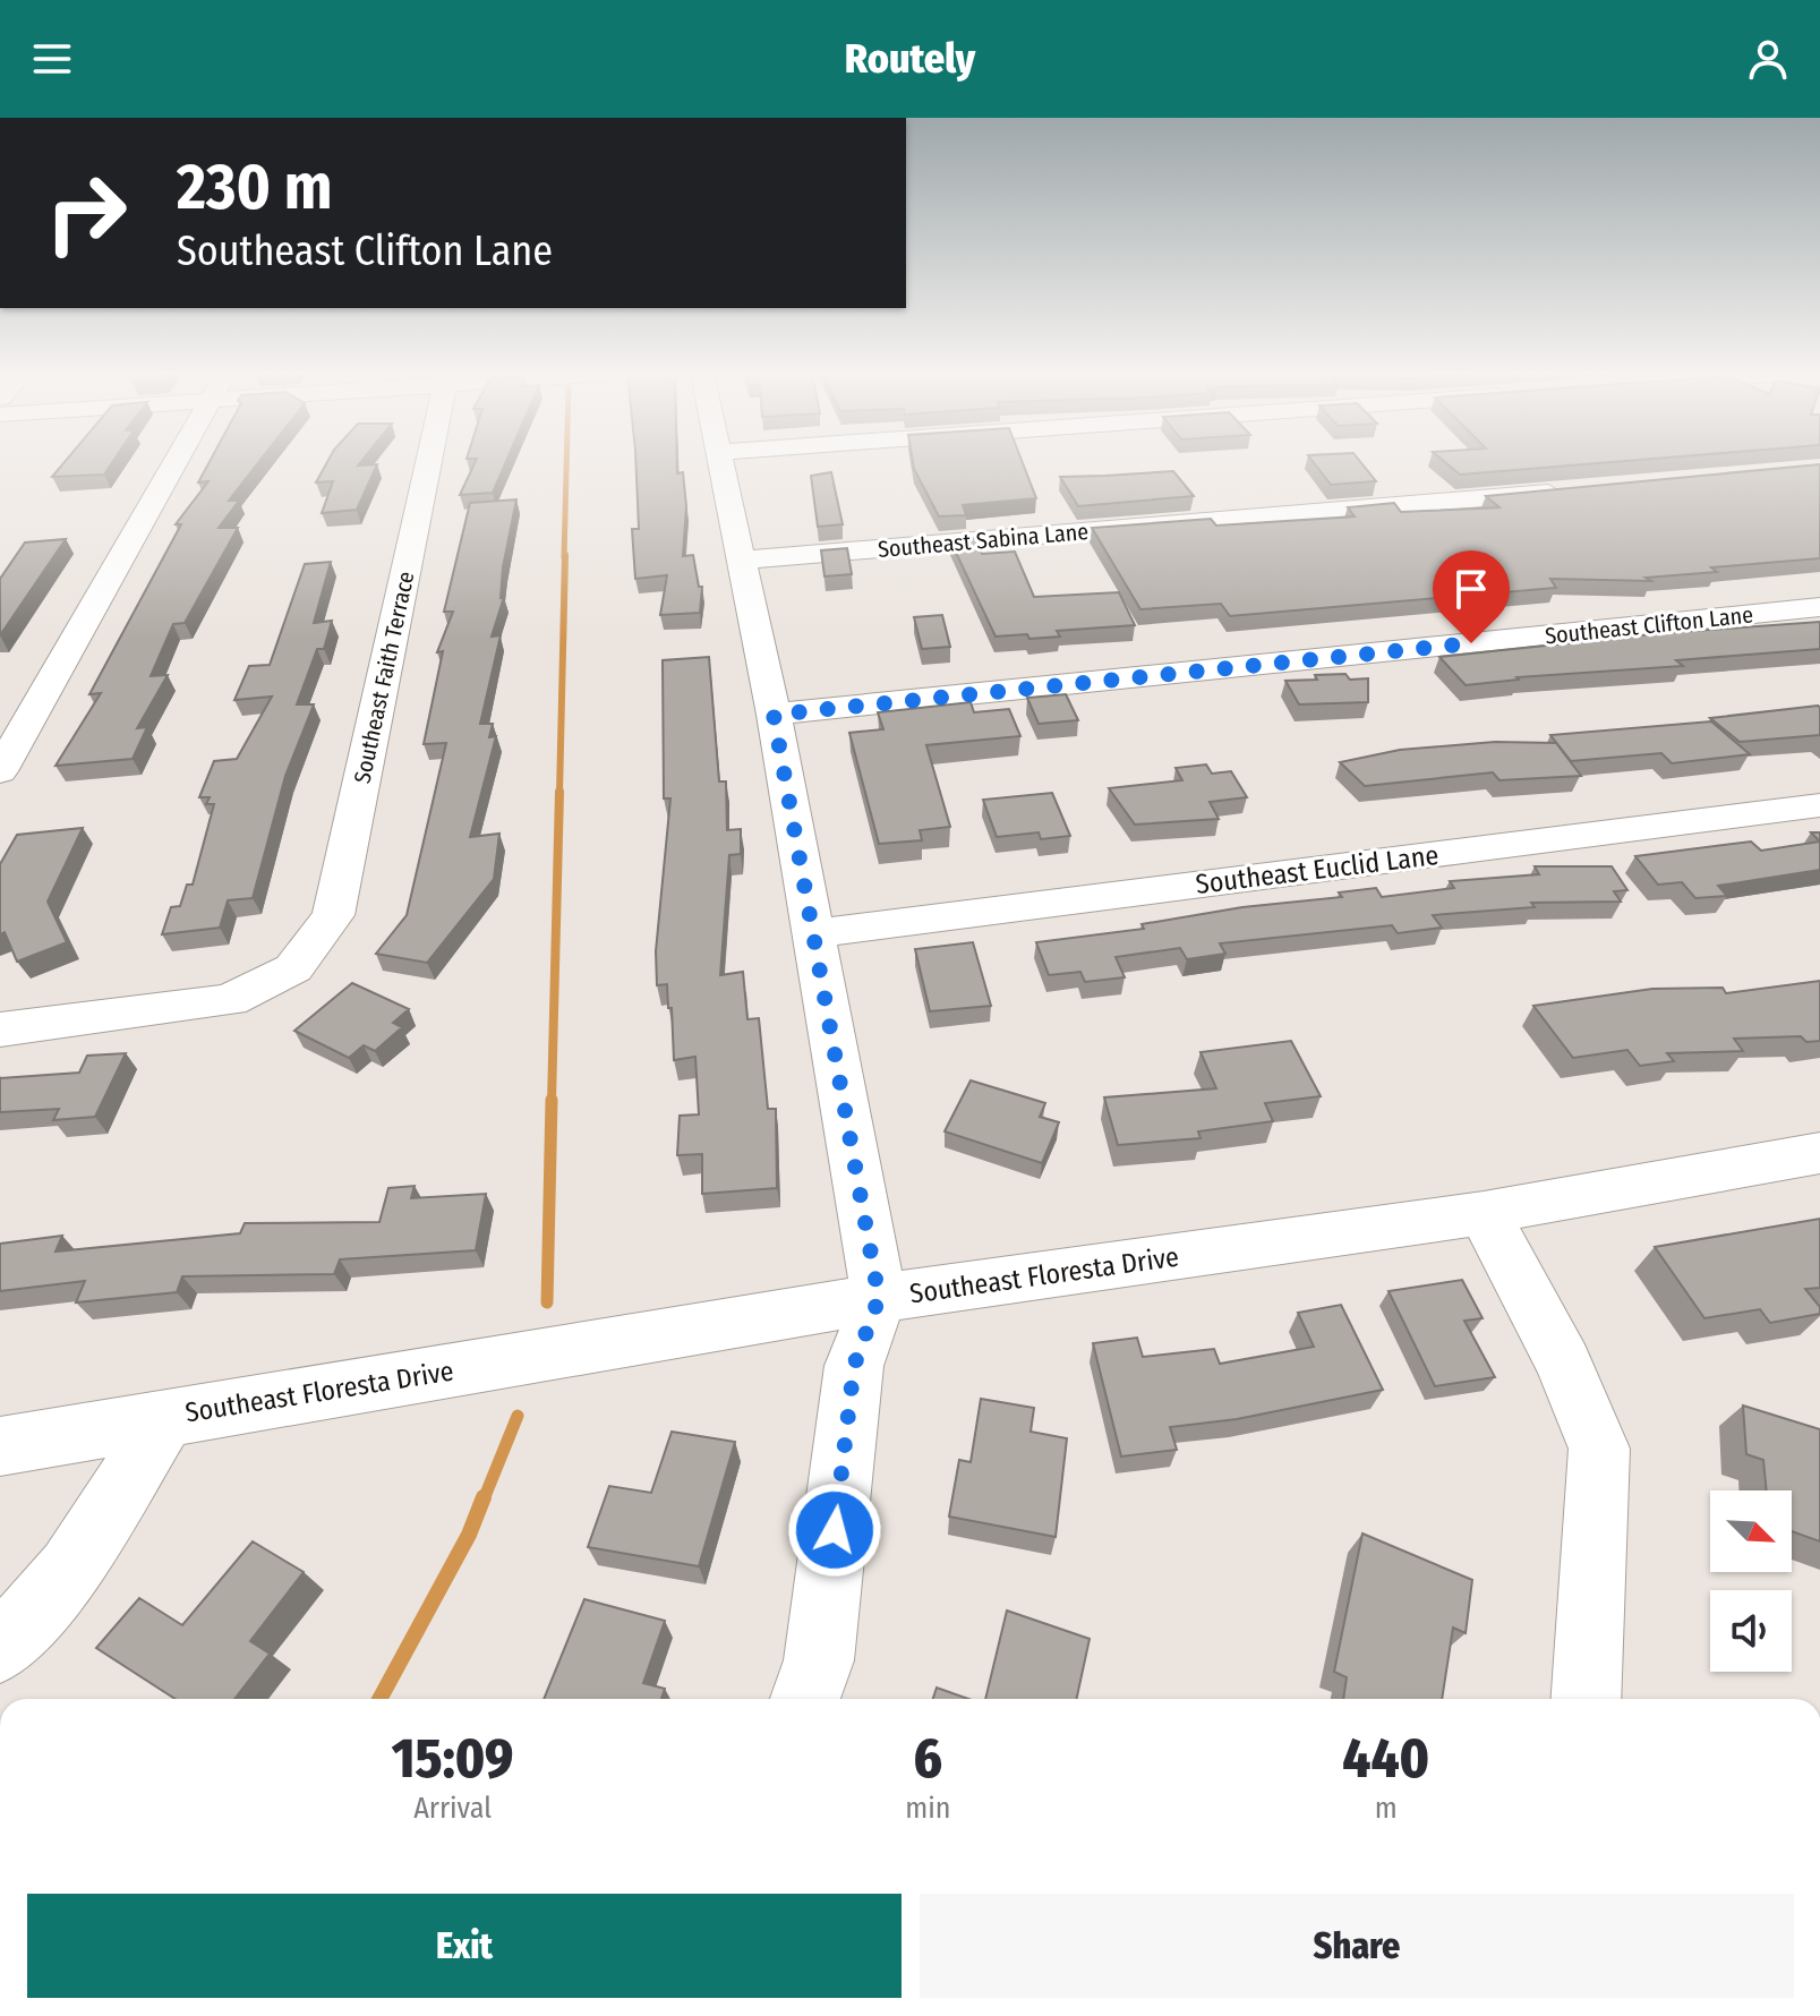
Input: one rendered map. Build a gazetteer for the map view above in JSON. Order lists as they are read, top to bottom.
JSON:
{
  "streets": {
    "street": [
      "Southeast Sabina Lane",
      "Southeast Clifton Lane",
      "Southeast Faith Terrace",
      "Southeast Euclid Lane",
      "Southeast Floresta Drive"
    ]
  },
  "north": "bottom right",
  "page": {
    "header": "Routely",
    "turn": ["230 m", "Southeast Clifton Lane"],
    "eta": [
      "15:09",
      "Arrival",
      "6",
      "min",
      "440",
      "m"
    ],
    "buttons": ["Exit", "Share"]
  }
}
